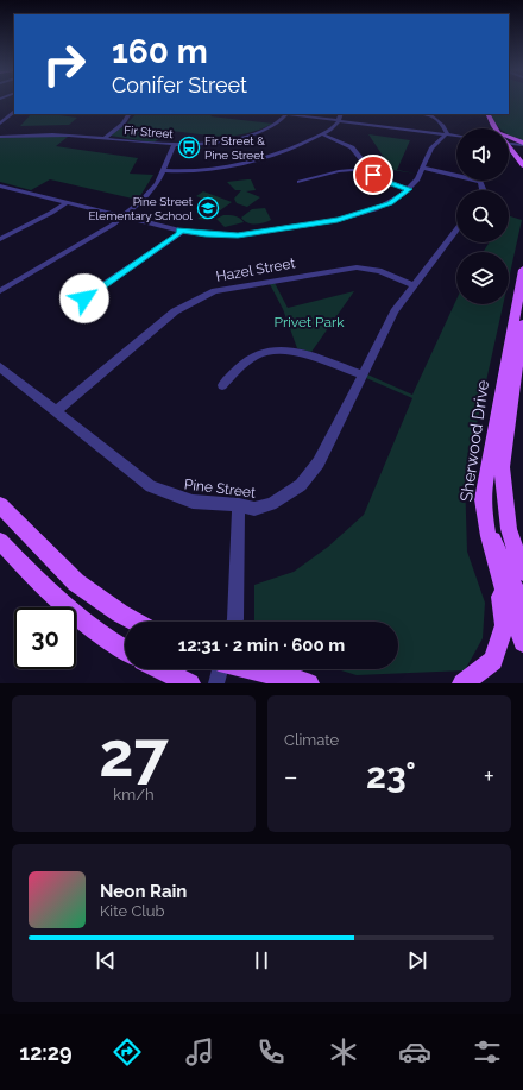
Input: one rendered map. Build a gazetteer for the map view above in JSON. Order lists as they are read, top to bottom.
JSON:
{
  "streets": {
    "main road": ["Sherwood Drive"],
    "street": ["Fir Street", "Hazel Street", "Pine Street"]
  },
  "crossings": [
    ["Hazel Street", "Pine Street"]
  ],
  "parks": ["Privet Park"],
  "places": {
    "bus stop": ["Fir Street & Pine Street"],
    "school or university": ["Pine Street Elementary School"]
  },
  "page": {
    "turn": ["160 m", "Conifer Street"],
    "limit": "30",
    "trip": "12:31 · 2 min · 600 m",
    "tile": [
      ["27", "km/h"],
      "Climate"
    ],
    "heat": ["−", "23°", "+"],
    "song": ["Neon Rain", "Kite Club"],
    "tabs": "12:29"
  }
}
